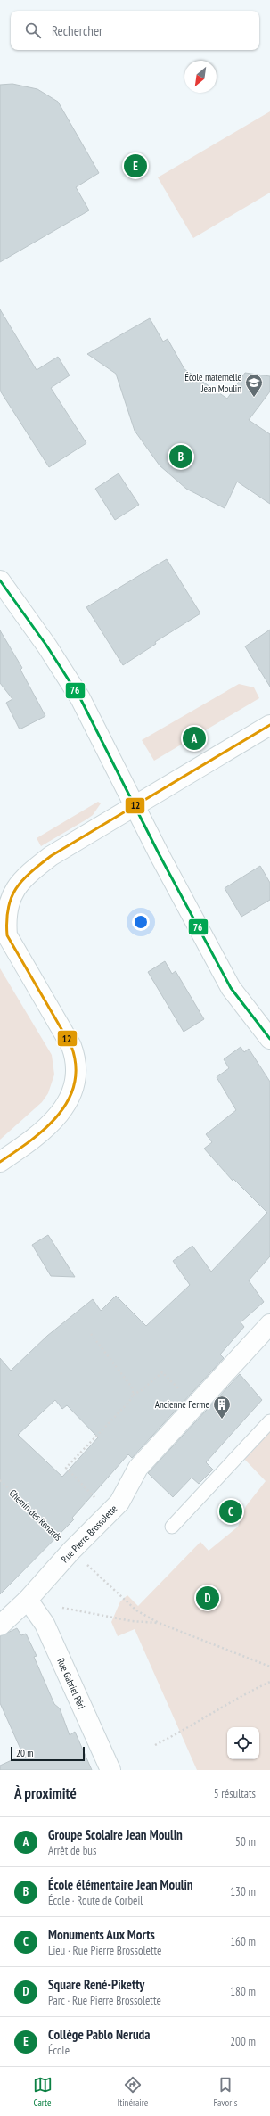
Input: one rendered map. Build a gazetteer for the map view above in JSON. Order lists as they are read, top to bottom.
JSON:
{
  "streets": {
    "street": ["Rue Pierre Brossolette", "Rue Gabriel Péri"],
    "path": ["Chemin des Renards"]
  },
  "crossings": [
    ["Chemin des Renards", "Rue Pierre Brossolette"],
    ["Rue Pierre Brossolette", "Rue Gabriel Péri"]
  ],
  "places": {
    "school or university": ["École maternelle Jean Moulin"],
    "building": ["Ancienne Ferme"]
  },
  "lines": ["transit line 76", "transit line 12"],
  "scale_bar": "20 m",
  "north": "bottom left",
  "page": {
    "search": "Rechercher",
    "pins": [
      "E",
      "B",
      "A",
      "C",
      "D"
    ],
    "scale": "20 m",
    "heading": ["À proximité", "5 résultats"],
    "list": [
      {
        "mark": "A",
        "name": "Groupe Scolaire Jean Moulin",
        "note": "Arrêt de bus",
        "value": "50 m"
      },
      {
        "mark": "B",
        "name": "École élémentaire Jean Moulin",
        "note": "École · Route de Corbeil",
        "value": "130 m"
      },
      {
        "mark": "C",
        "name": "Monuments Aux Morts",
        "note": "Lieu · Rue Pierre Brossolette",
        "value": "160 m"
      },
      {
        "mark": "D",
        "name": "Square René-Piketty",
        "note": "Parc · Rue Pierre Brossolette",
        "value": "180 m"
      },
      {
        "mark": "E",
        "name": "Collège Pablo Neruda",
        "note": "École",
        "value": "200 m"
      }
    ],
    "nav": ["Carte", "Itinéraire", "Favoris"]
  }
}
